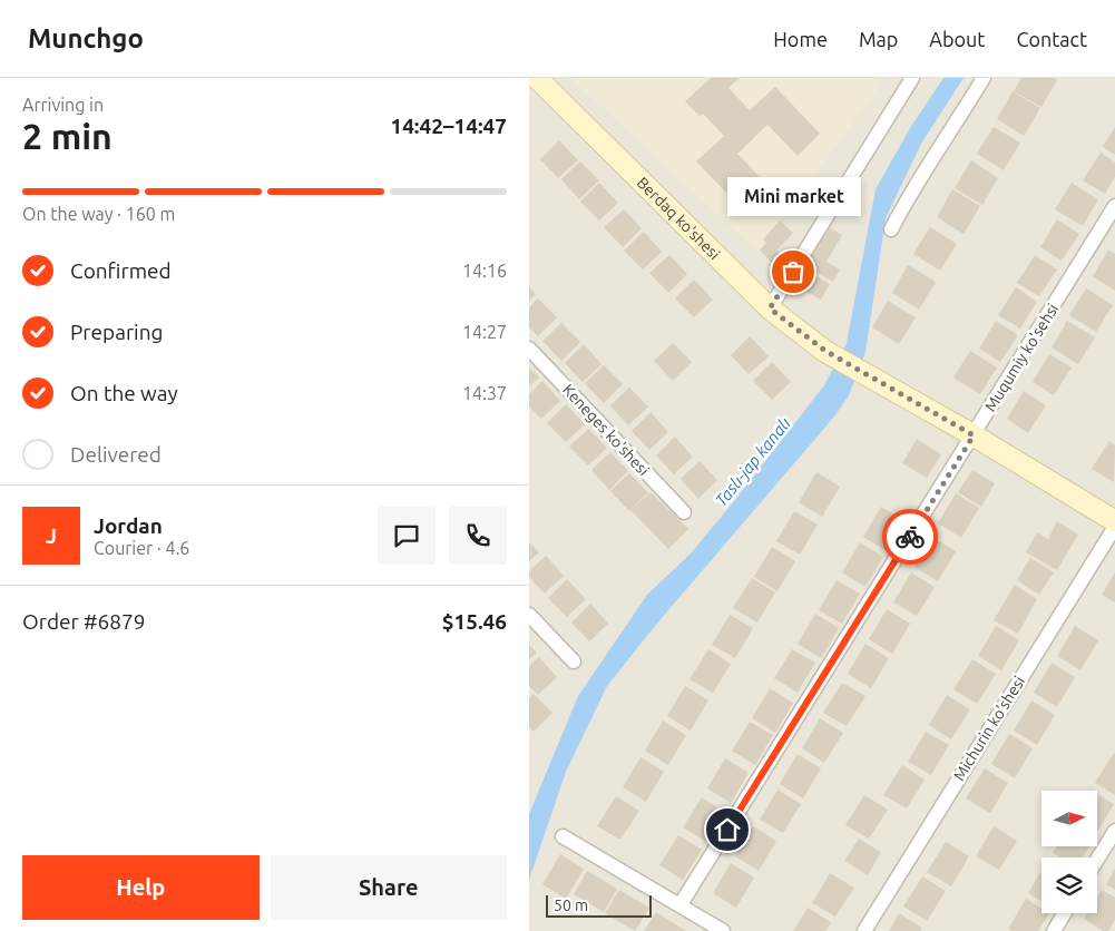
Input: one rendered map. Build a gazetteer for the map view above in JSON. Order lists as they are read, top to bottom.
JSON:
{
  "streets": {
    "street": [
      "Berdaq ko'shesi",
      "Muqumiy ko'sehsi",
      "Keneges ko'shesi",
      "Michurin ko'shesi"
    ]
  },
  "crossings": [
    ["Berdaq ko'shesi", "Muqumiy ko'sehsi"]
  ],
  "water": ["Taslı-jap kanalı"],
  "places": ["Mini market"],
  "scale_bar": "50 m",
  "north": "right",
  "page": {
    "header": "Munchgo",
    "nav": [
      "Home",
      "Map",
      "About",
      "Contact"
    ],
    "heading": ["2 min", "Arriving in", "14:42–14:47"],
    "panel": [
      "Jordan",
      "Courier · 4.6",
      "Order #6879",
      "$15.46"
    ],
    "bar": "On the way · 160 m",
    "bubble": "Mini market",
    "list": [
      ["Confirmed", "14:16"],
      ["Preparing", "14:27"],
      ["On the way", "14:37"],
      "Delivered"
    ],
    "round": "J",
    "buttons": ["Help", "Share"],
    "scale": "50 m"
  }
}
